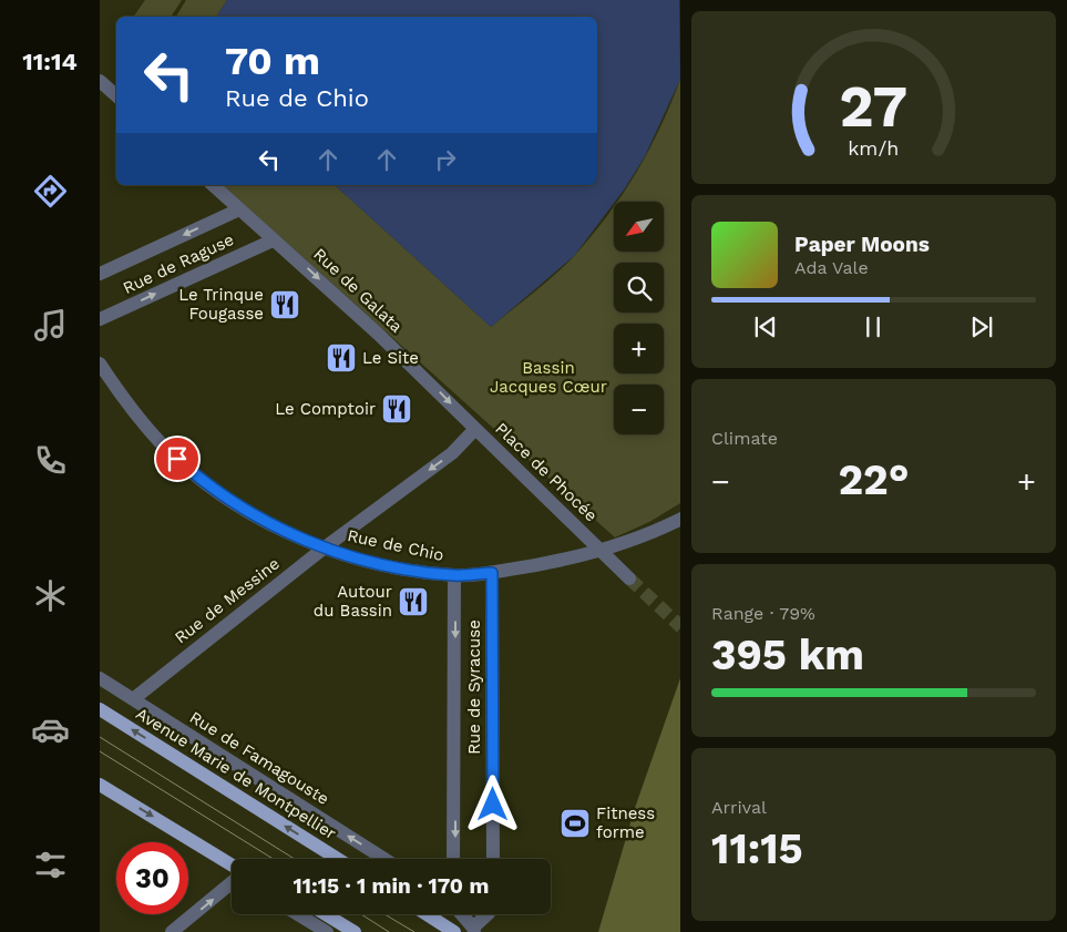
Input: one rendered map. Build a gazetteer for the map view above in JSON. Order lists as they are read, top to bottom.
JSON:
{
  "streets": {
    "main road": ["Avenue Marie de Montpellier"],
    "street": [
      "Rue de Raguse",
      "Rue de Galata",
      "Place de Phocée",
      "Rue de Chio",
      "Rue de Messine",
      "Rue de Syracuse",
      "Rue de Famagouste"
    ]
  },
  "crossings": [
    ["Rue de Raguse", "Rue de Galata"],
    ["Rue de Galata", "Place de Phocée"],
    ["Rue de Galata", "Rue de Messine"],
    ["Place de Phocée", "Rue de Chio"],
    ["Place de Phocée", "Rue de Messine"],
    ["Rue de Chio", "Rue de Messine"],
    ["Rue de Chio", "Rue de Syracuse"],
    ["Rue de Messine", "Rue de Famagouste"]
  ],
  "one_way": ["Rue de Galata", "Rue de Messine", "Rue de Famagouste"],
  "parks": ["Bassin Jacques Cœur"],
  "places": {
    "restaurant": [
      "Le Trinque Fougasse",
      "Le Site",
      "Le Comptoir",
      "Autour du Bassin"
    ],
    "sports": ["Fitness forme"]
  },
  "north": "bottom left",
  "page": {
    "tabs": "11:14",
    "turn": ["70 m", "Rue de Chio"],
    "map_buttons": ["+", "−"],
    "song": ["Paper Moons", "Ada Vale"],
    "tile": [
      "Climate",
      ["Range · 79%", "395 km"],
      ["Arrival", "11:15"]
    ],
    "heat": ["−", "22°", "+"],
    "limit": "30",
    "trip": "11:15 · 1 min · 170 m",
    "gauge": ["27", "km/h"]
  }
}
